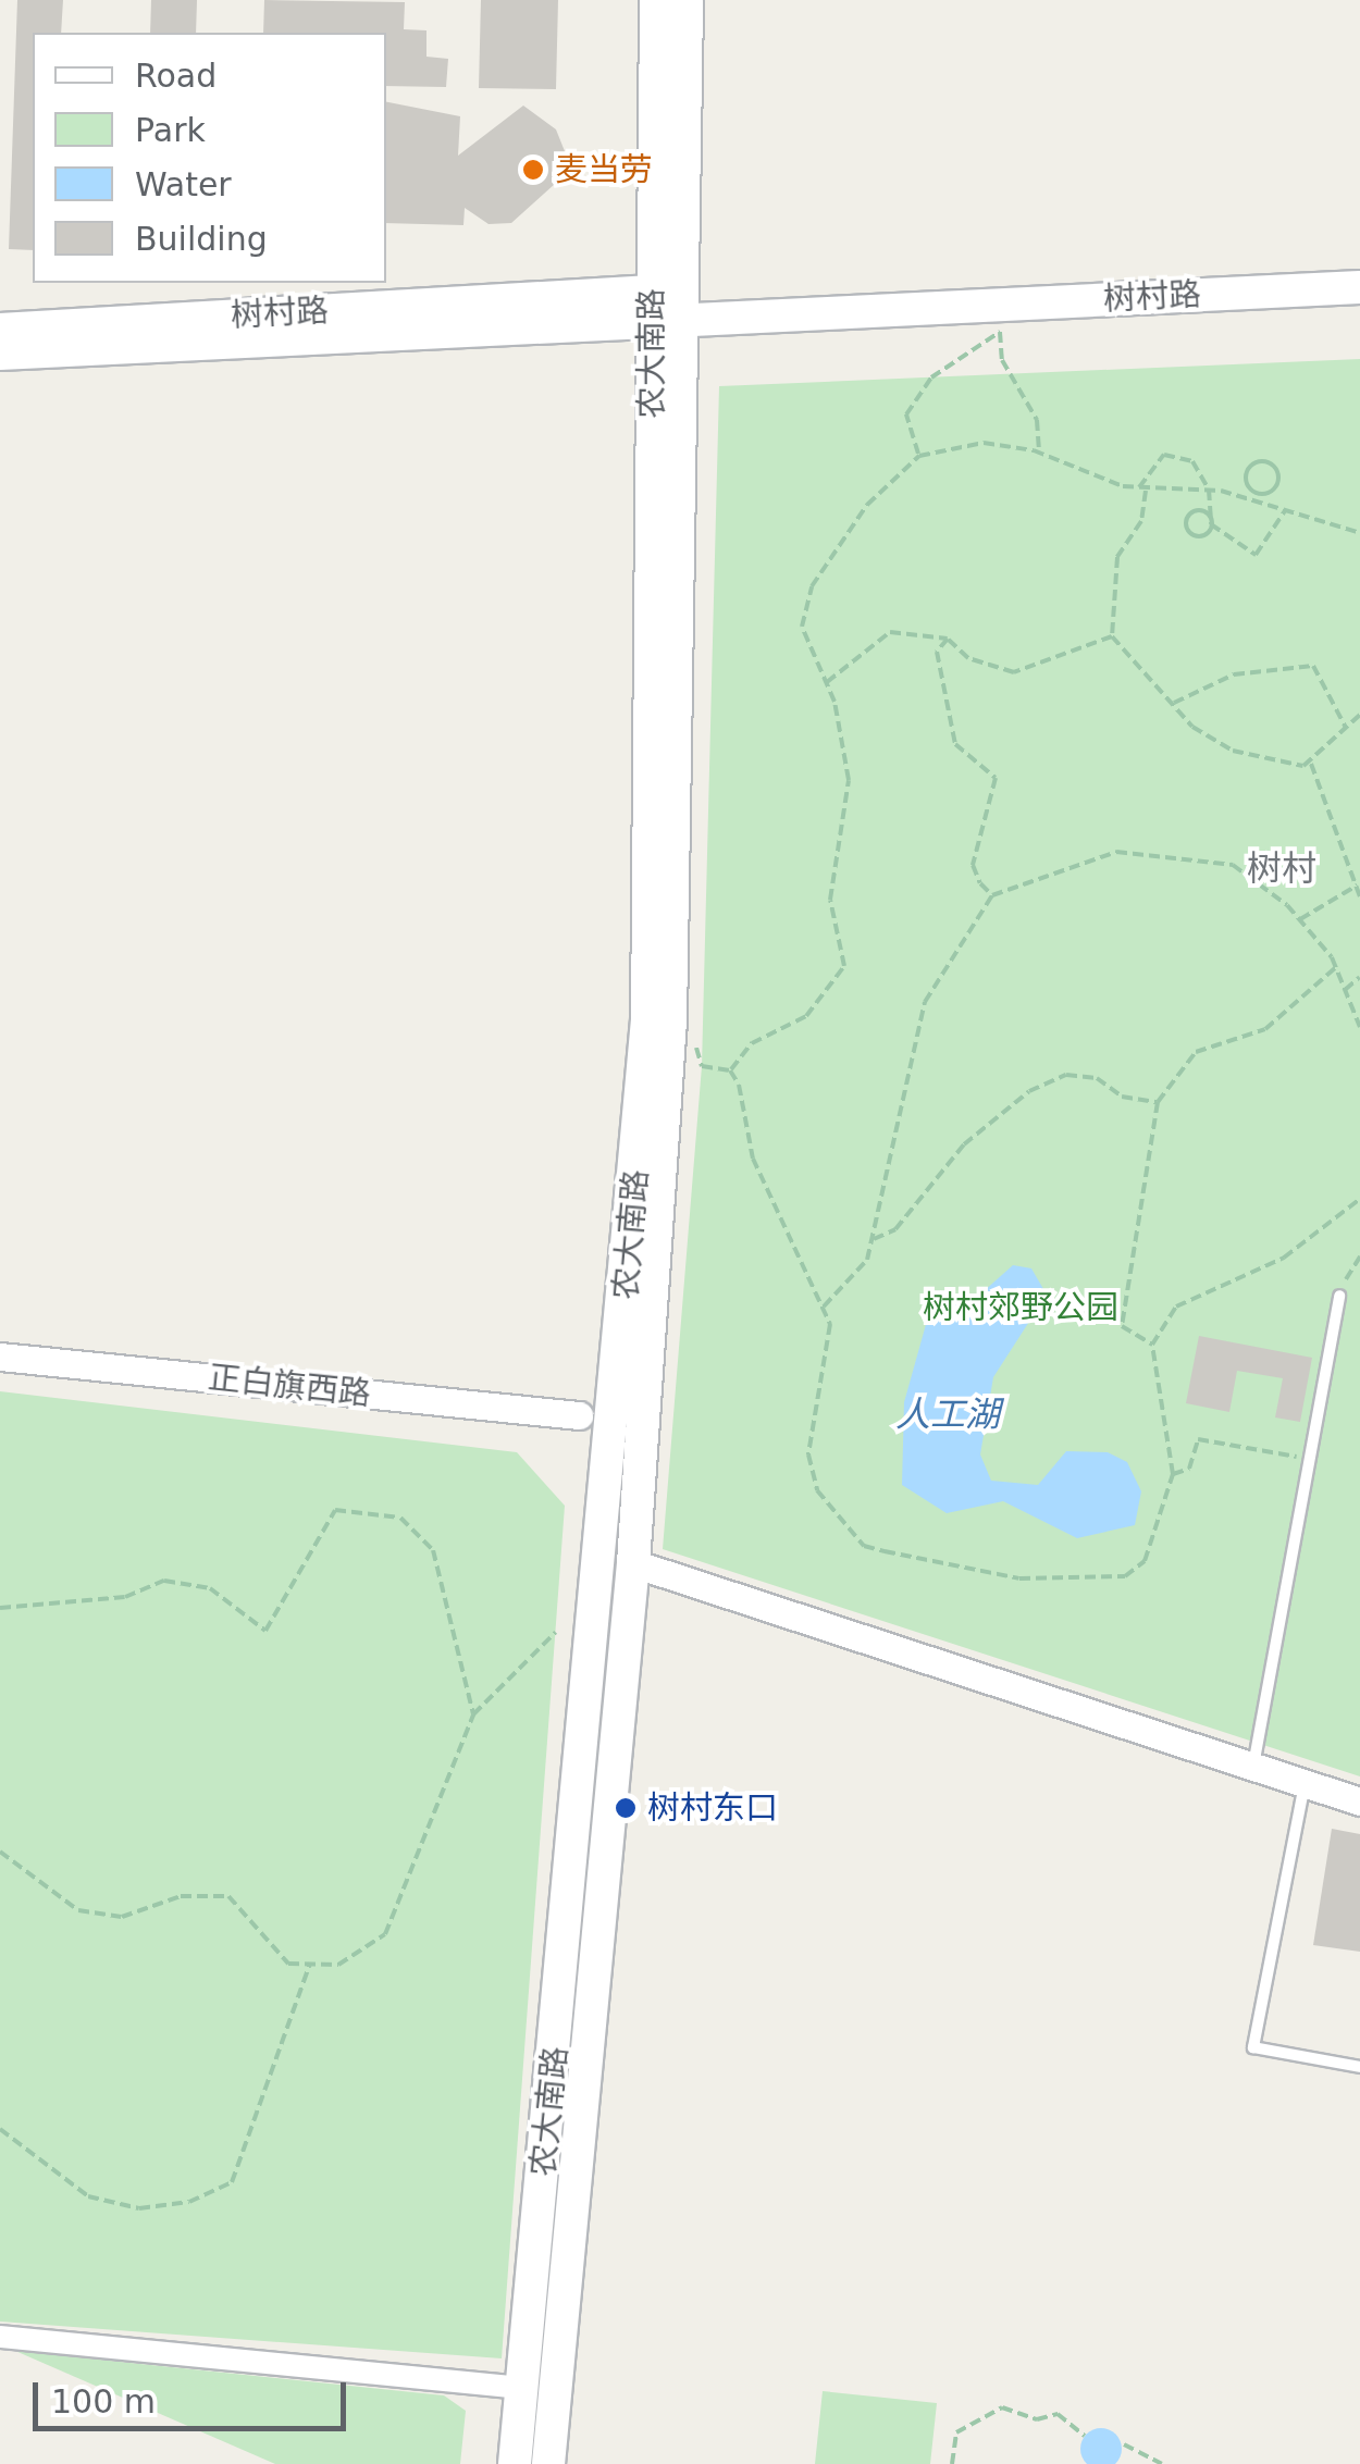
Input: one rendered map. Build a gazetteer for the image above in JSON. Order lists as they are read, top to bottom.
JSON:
{
  "streets": {
    "main road": ["树村路", "农大南路"],
    "street": ["正白旗西路"]
  },
  "crossings": [
    ["树村路", "农大南路"]
  ],
  "districts": ["树村"],
  "water": ["人工湖"],
  "parks": ["树村郊野公园"],
  "places": ["麦当劳", "树村东口"],
  "legend": [
    "Road",
    "Park",
    "Water",
    "Building"
  ],
  "scale_bar": "100 m"
}
